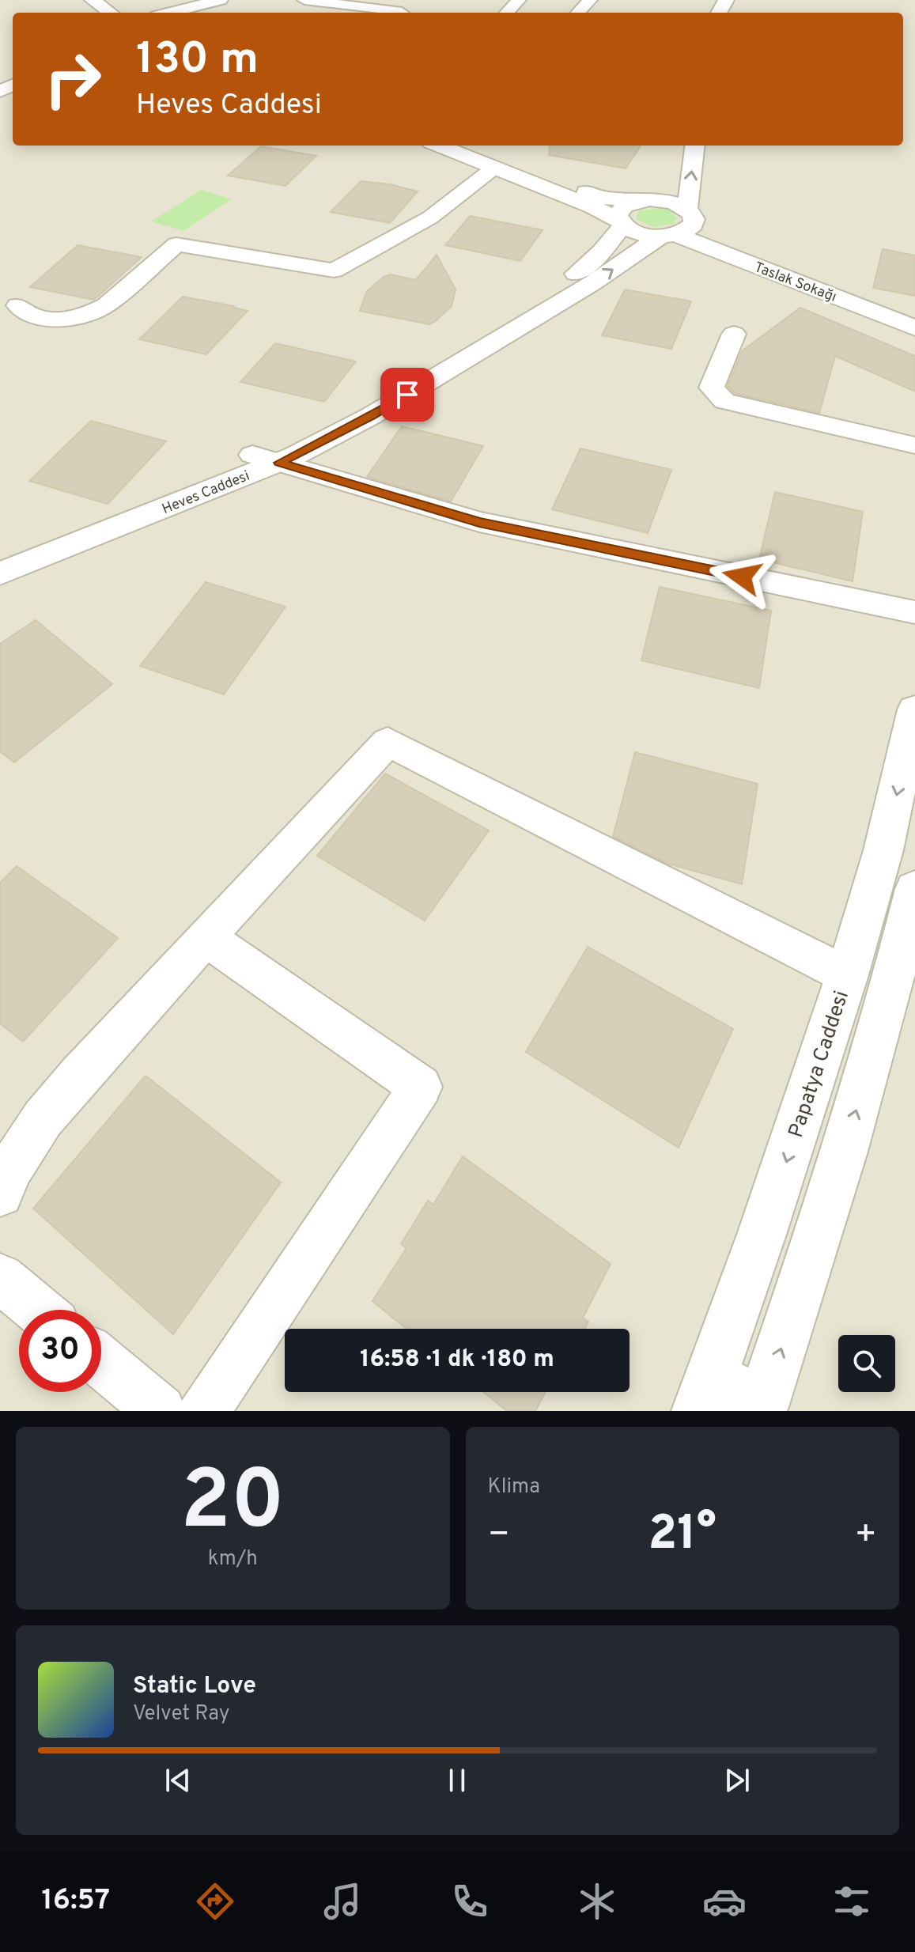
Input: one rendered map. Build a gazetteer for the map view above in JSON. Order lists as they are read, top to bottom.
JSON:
{
  "streets": {
    "street": ["Taslak Sokağı", "Heves Caddesi", "Papatya Caddesi"]
  },
  "crossings": [
    ["Taslak Sokağı", "Heves Caddesi"]
  ],
  "page": {
    "turn": ["130 m", "Heves Caddesi"],
    "limit": "30",
    "trip": "16:58 · 1 dk · 180 m",
    "tile": [
      ["20", "km/h"],
      "Klima"
    ],
    "heat": ["−", "21°", "+"],
    "song": ["Static Love", "Velvet Ray"],
    "tabs": "16:57"
  }
}
